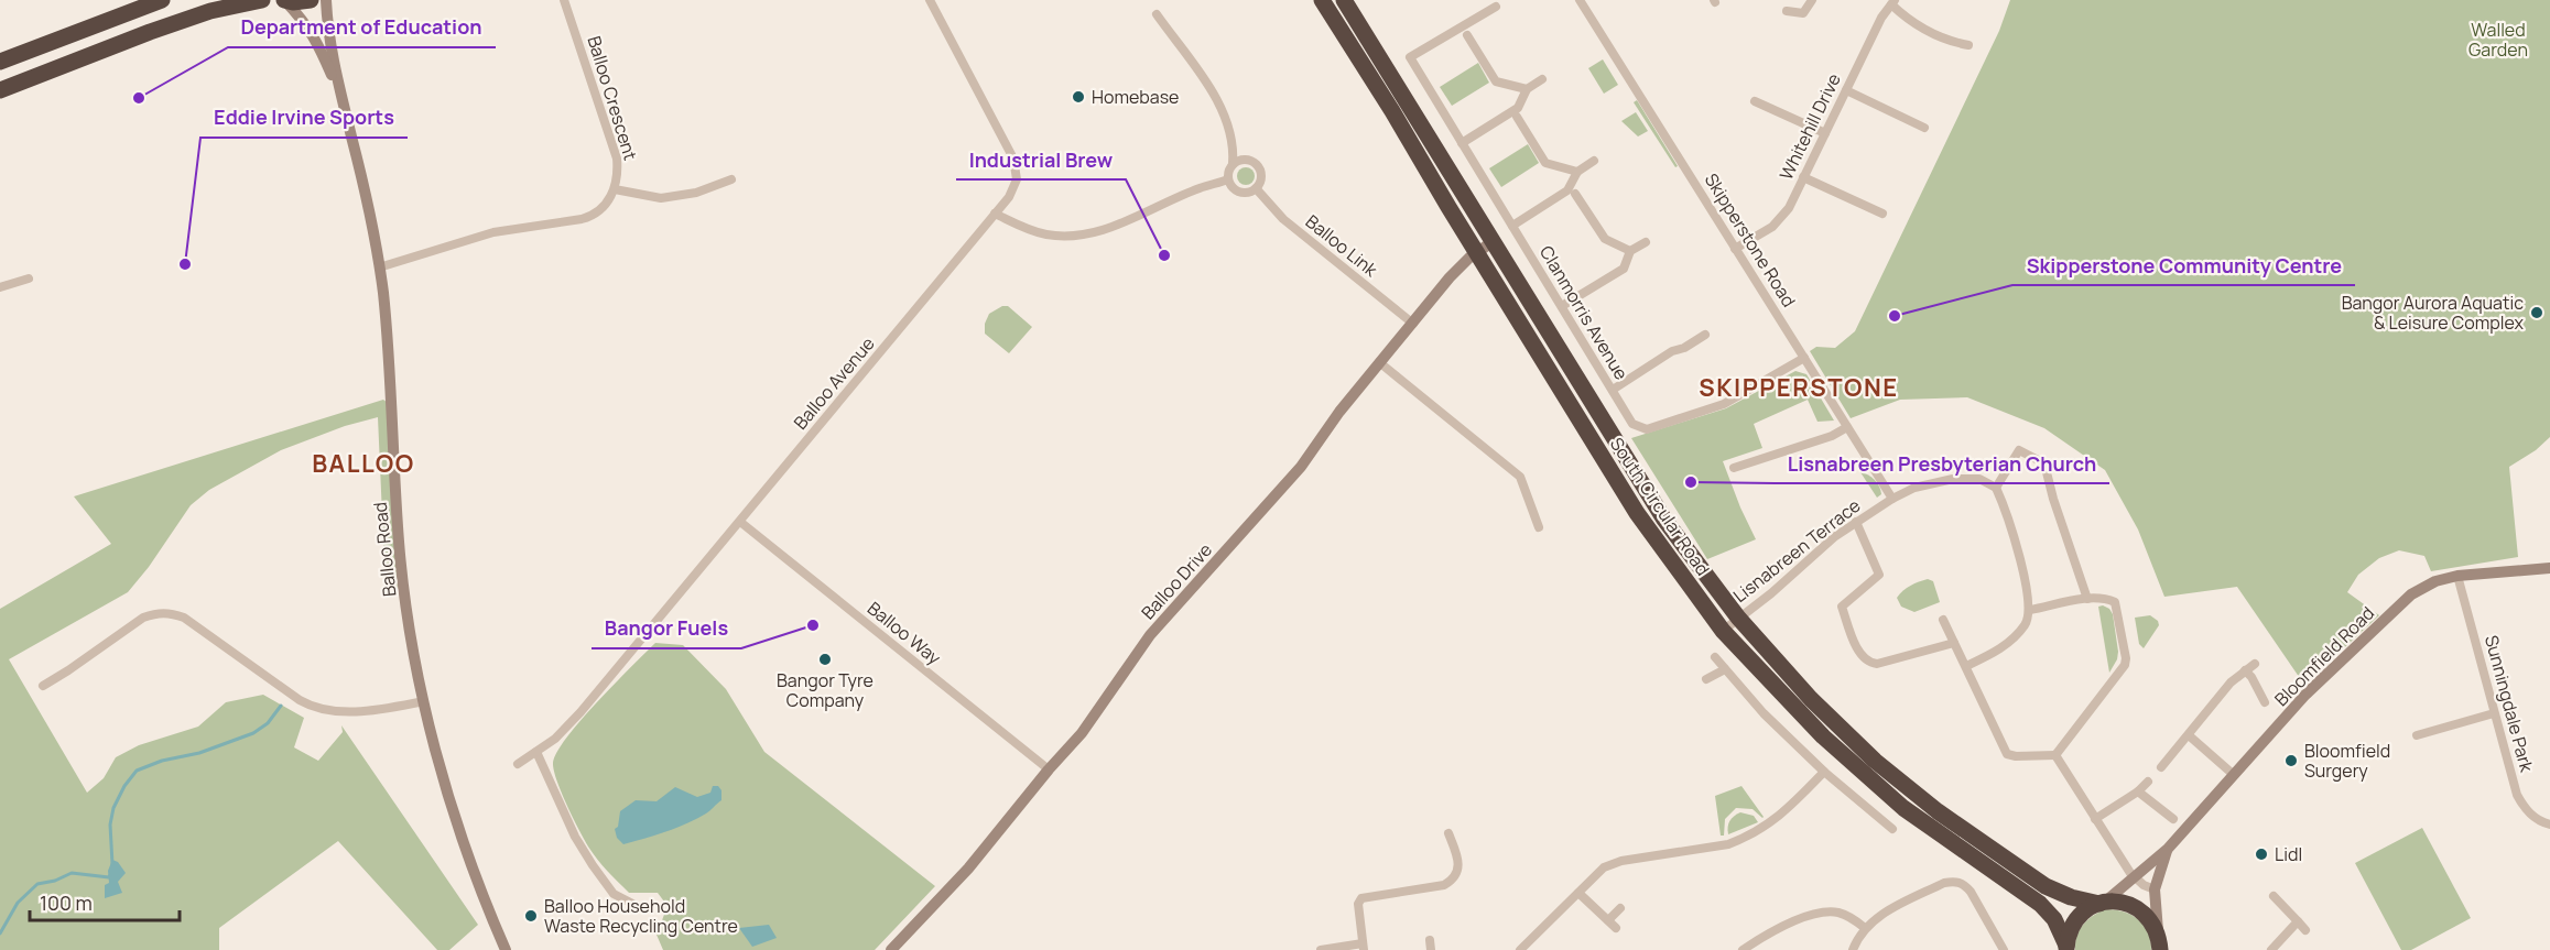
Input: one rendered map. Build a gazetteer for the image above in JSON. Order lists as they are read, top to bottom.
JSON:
{
  "streets": {
    "highway": ["South Circular Road"],
    "street": [
      "Balloo Crescent",
      "Whitehill Drive",
      "Skipperstone Road",
      "Balloo Link",
      "Clanmorris Avenue",
      "Balloo Avenue",
      "Balloo Road",
      "Lisnabreen Terrace",
      "Balloo Drive",
      "Balloo Way",
      "Bloomfield Road",
      "Sunningdale Park"
    ]
  },
  "crossings": [
    ["Whitehill Drive", "Skipperstone Road"],
    ["Skipperstone Road", "Clanmorris Avenue"],
    ["Skipperstone Road", "Lisnabreen Terrace"],
    ["Balloo Link", "Balloo Drive"],
    ["Balloo Avenue", "Balloo Way"],
    ["South Circular Road", "Lisnabreen Terrace"],
    ["South Circular Road", "Balloo Drive"],
    ["South Circular Road", "Bloomfield Road"],
    ["Balloo Drive", "Balloo Way"],
    ["Bloomfield Road", "Sunningdale Park"]
  ],
  "districts": ["SKIPPERSTONE", "BALLOO"],
  "parks": ["Walled Garden"],
  "places": [
    "Homebase",
    "Department of Education",
    "Industrial Brew",
    "Eddie Irvine Sports",
    "Bangor Aurora Aquatic & Leisure Complex",
    "Skipperstone Community Centre",
    "Lisnabreen Presbyterian Church",
    "Bangor Fuels",
    "Bangor Tyre Company",
    "Bloomfield Surgery",
    "Lidl",
    "Balloo Household Waste Recycling Centre"
  ],
  "scale_bar": "100 m"
}
